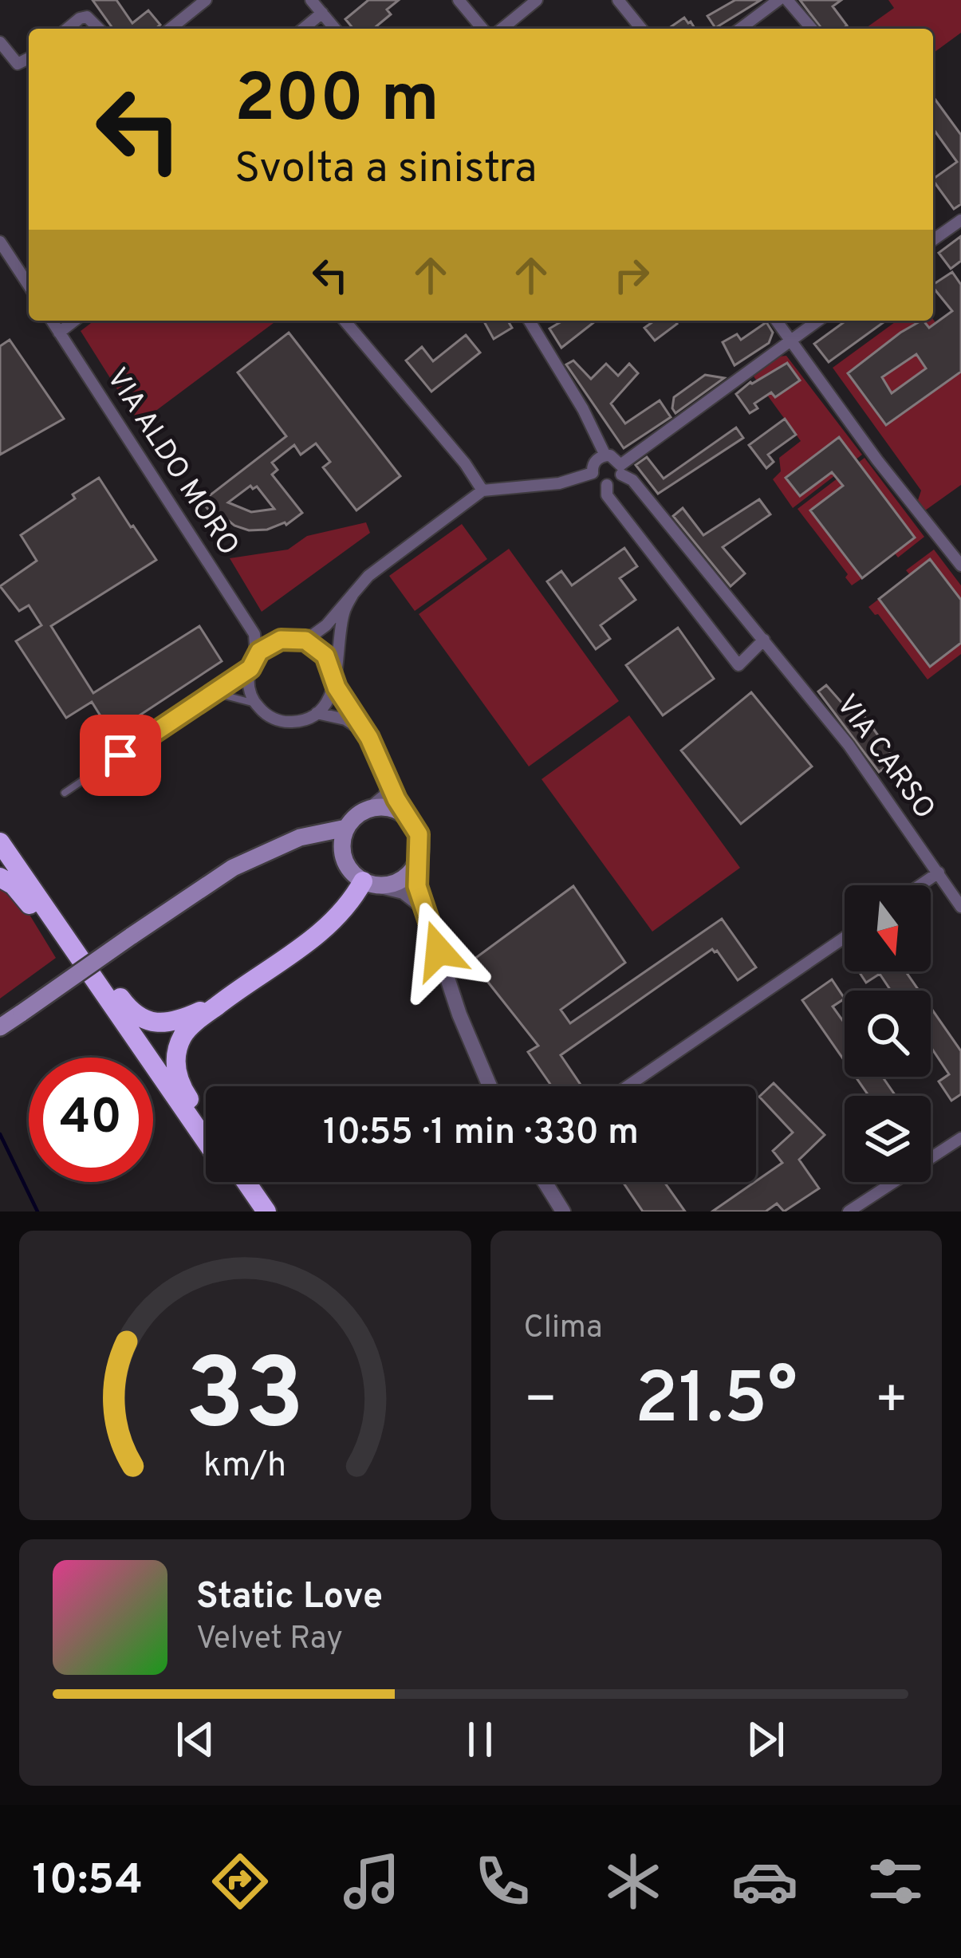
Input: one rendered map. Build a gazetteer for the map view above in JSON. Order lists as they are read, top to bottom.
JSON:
{
  "streets": {
    "street": ["VIA ALDO MORO", "VIA CARSO"]
  },
  "north": "bottom",
  "page": {
    "turn": ["200 m", "Svolta a sinistra"],
    "limit": "40",
    "trip": "10:55 · 1 min · 330 m",
    "tile": "Clima",
    "heat": ["−", "21.5°", "+"],
    "song": ["Static Love", "Velvet Ray"],
    "tabs": "10:54",
    "gauge": ["33", "km/h"]
  }
}
